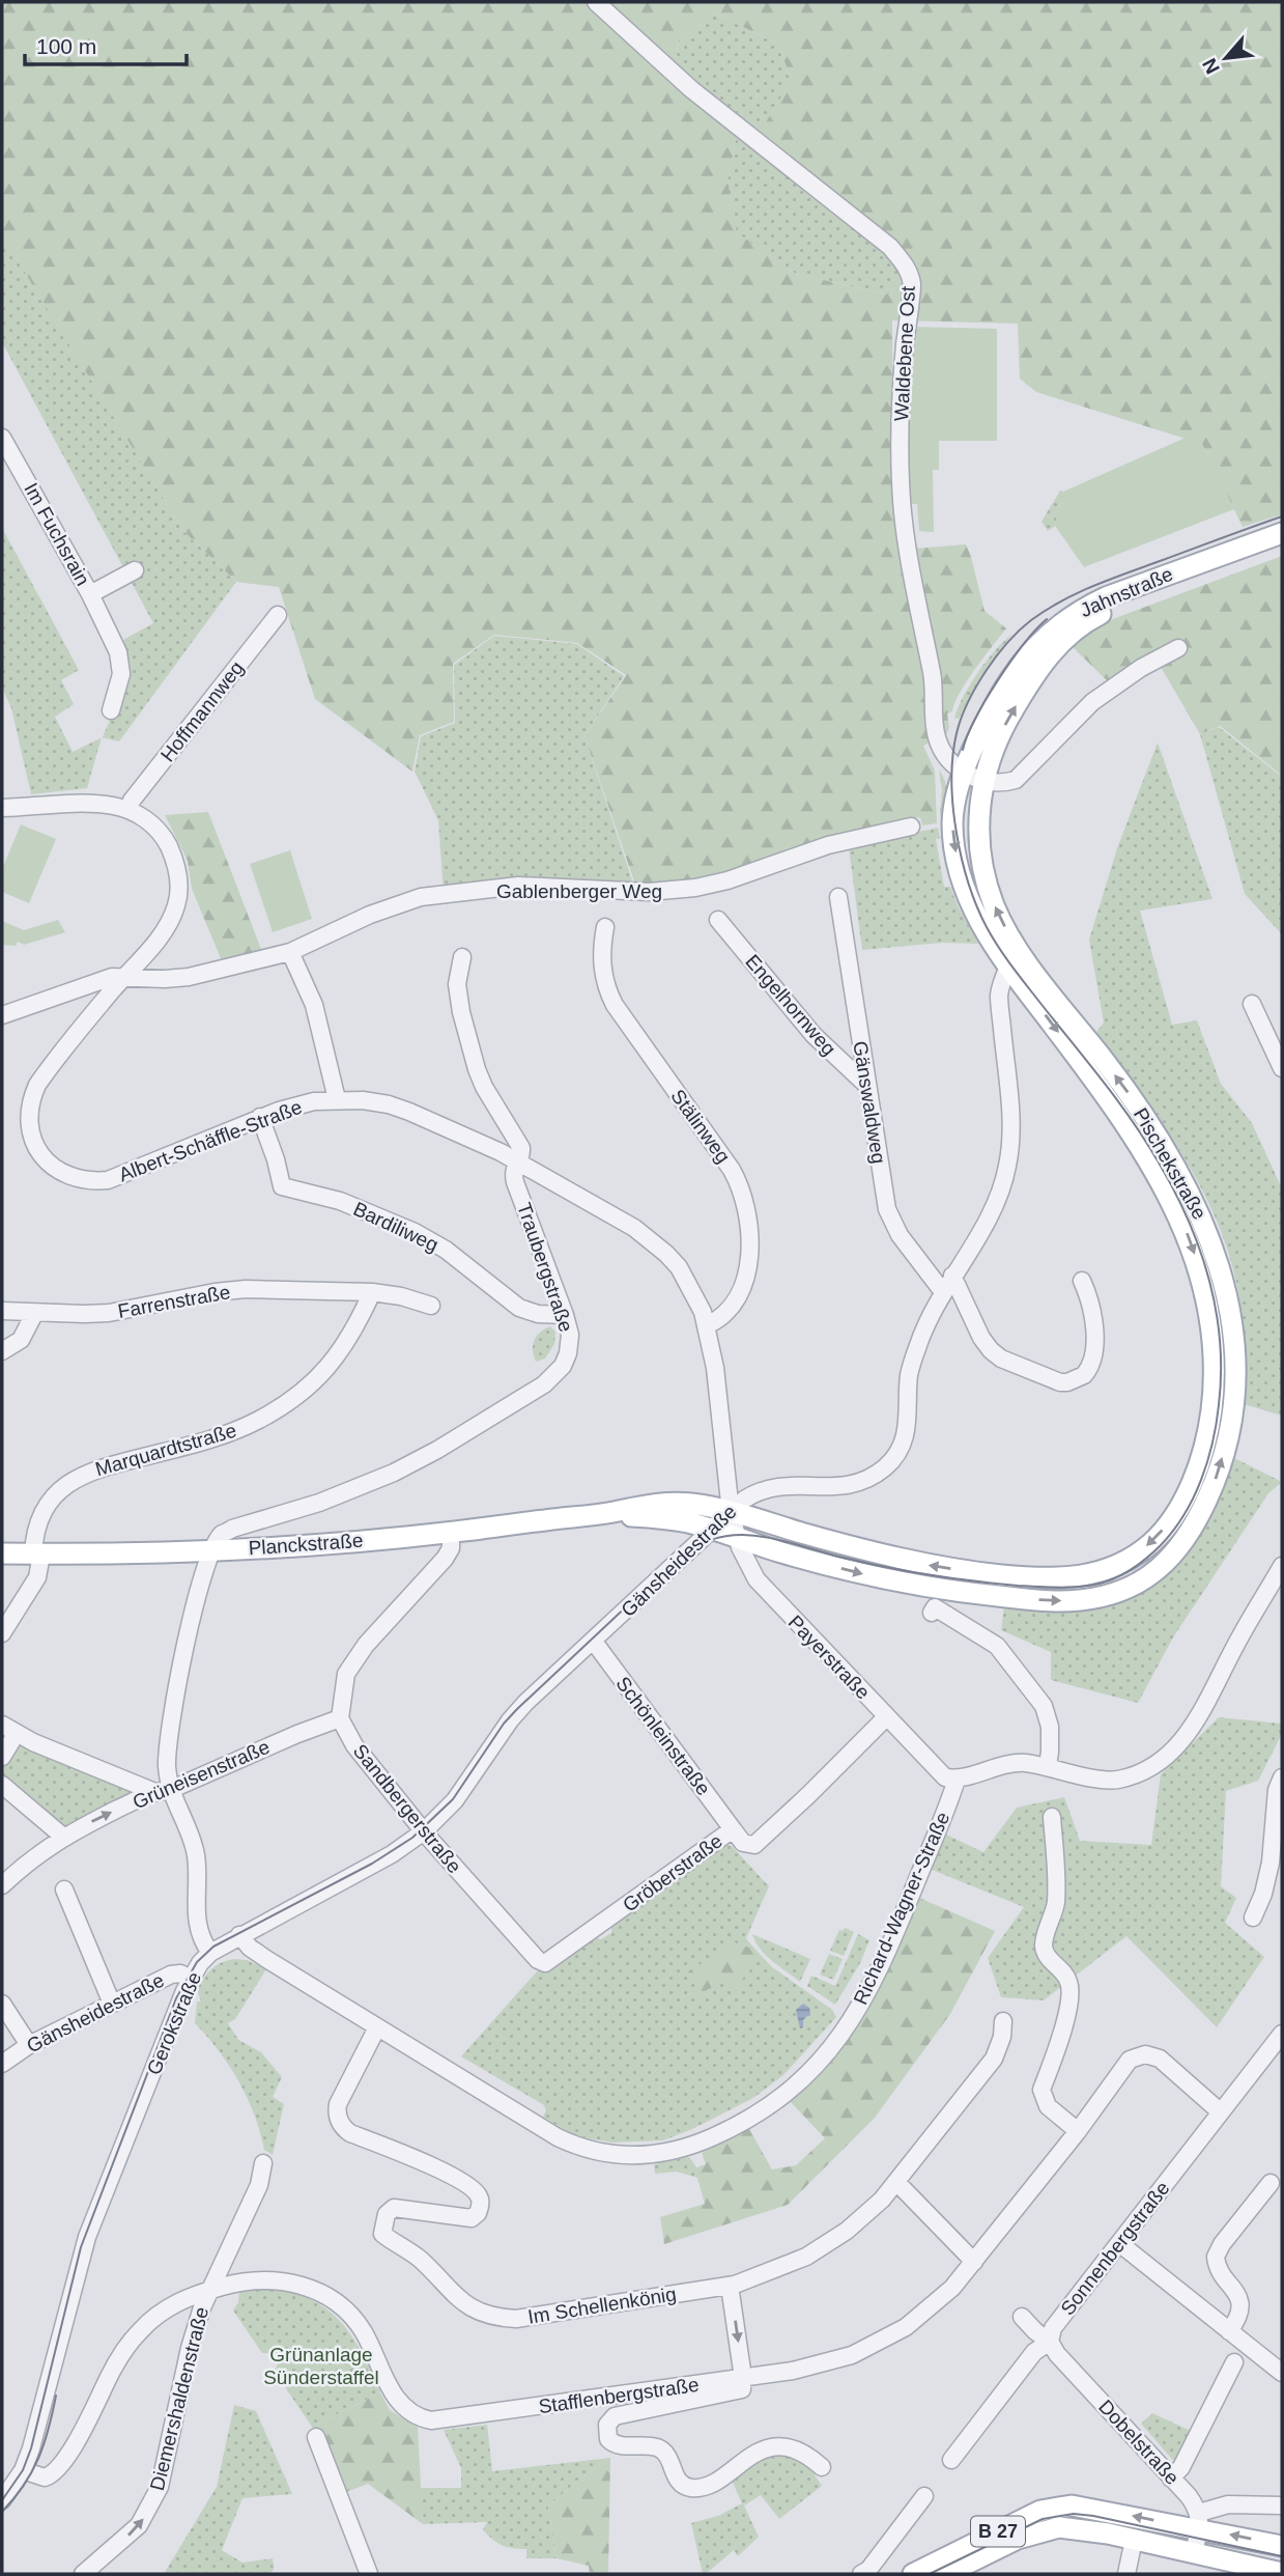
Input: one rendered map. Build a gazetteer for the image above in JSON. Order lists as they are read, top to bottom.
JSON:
{
  "streets": {
    "main road": [
      "Jahnstraße",
      "Pischekstraße",
      "Planckstraße",
      "B 27"
    ],
    "street": [
      "Waldebene Ost",
      "Im Fuchsrain",
      "Hoffmannweg",
      "Gablenberger Weg",
      "Engelhornweg",
      "Gänswaldweg",
      "Stälinweg",
      "Albert-Schäffle-Straße",
      "Bardiliweg",
      "Traubergstraße",
      "Farrenstraße",
      "Marquardtstraße",
      "Gänsheidestraße",
      "Payerstraße",
      "Schönleinstraße",
      "Grüneisenstraße",
      "Sandbergerstraße",
      "Gröberstraße",
      "Richard-Wagner-Straße",
      "Gerokstraße",
      "Sonnenbergstraße",
      "Im Schellenkönig",
      "Stafflenbergstraße",
      "Diemershaldenstraße",
      "Dobelstraße"
    ]
  },
  "crossings": [
    ["Waldebene Ost", "Jahnstraße"],
    ["Waldebene Ost", "Pischekstraße"],
    ["Jahnstraße", "Pischekstraße"],
    ["Hoffmannweg", "Albert-Schäffle-Straße"],
    ["Gablenberger Weg", "Albert-Schäffle-Straße"],
    ["Engelhornweg", "Gänswaldweg"],
    ["Gänswaldweg", "Gänsheidestraße"],
    ["Stälinweg", "Albert-Schäffle-Straße"],
    ["Albert-Schäffle-Straße", "Pischekstraße"],
    ["Albert-Schäffle-Straße", "Bardiliweg"],
    ["Albert-Schäffle-Straße", "Traubergstraße"],
    ["Albert-Schäffle-Straße", "Planckstraße"],
    ["Albert-Schäffle-Straße", "Gänsheidestraße"],
    ["Albert-Schäffle-Straße", "Payerstraße"],
    ["Pischekstraße", "Planckstraße"],
    ["Pischekstraße", "Gänsheidestraße"],
    ["Pischekstraße", "Payerstraße"],
    ["Bardiliweg", "Traubergstraße"],
    ["Traubergstraße", "Planckstraße"],
    ["Traubergstraße", "Gerokstraße"],
    ["Farrenstraße", "Marquardtstraße"],
    ["Marquardtstraße", "Planckstraße"],
    ["Planckstraße", "Gänsheidestraße"],
    ["Planckstraße", "Payerstraße"],
    ["Planckstraße", "Gerokstraße"],
    ["Gänsheidestraße", "Payerstraße"],
    ["Gänsheidestraße", "Schönleinstraße"],
    ["Gänsheidestraße", "Sandbergerstraße"],
    ["Gänsheidestraße", "Richard-Wagner-Straße"],
    ["Gänsheidestraße", "Gerokstraße"],
    ["Payerstraße", "Gröberstraße"],
    ["Payerstraße", "Richard-Wagner-Straße"],
    ["Schönleinstraße", "Gröberstraße"],
    ["Grüneisenstraße", "Sandbergerstraße"],
    ["Grüneisenstraße", "Gerokstraße"],
    ["Sandbergerstraße", "Gröberstraße"],
    ["Richard-Wagner-Straße", "Im Schellenkönig"],
    ["Gerokstraße", "Stafflenbergstraße"],
    ["Sonnenbergstraße", "Stafflenbergstraße"],
    ["Sonnenbergstraße", "Dobelstraße"],
    ["Stafflenbergstraße", "Diemershaldenstraße"],
    ["Dobelstraße", "B 27"]
  ],
  "one_way": ["Diemershaldenstraße"],
  "parks": ["Grünanlage Sünderstaffel"],
  "scale_bar": "100 m",
  "north": "bottom left"
}
